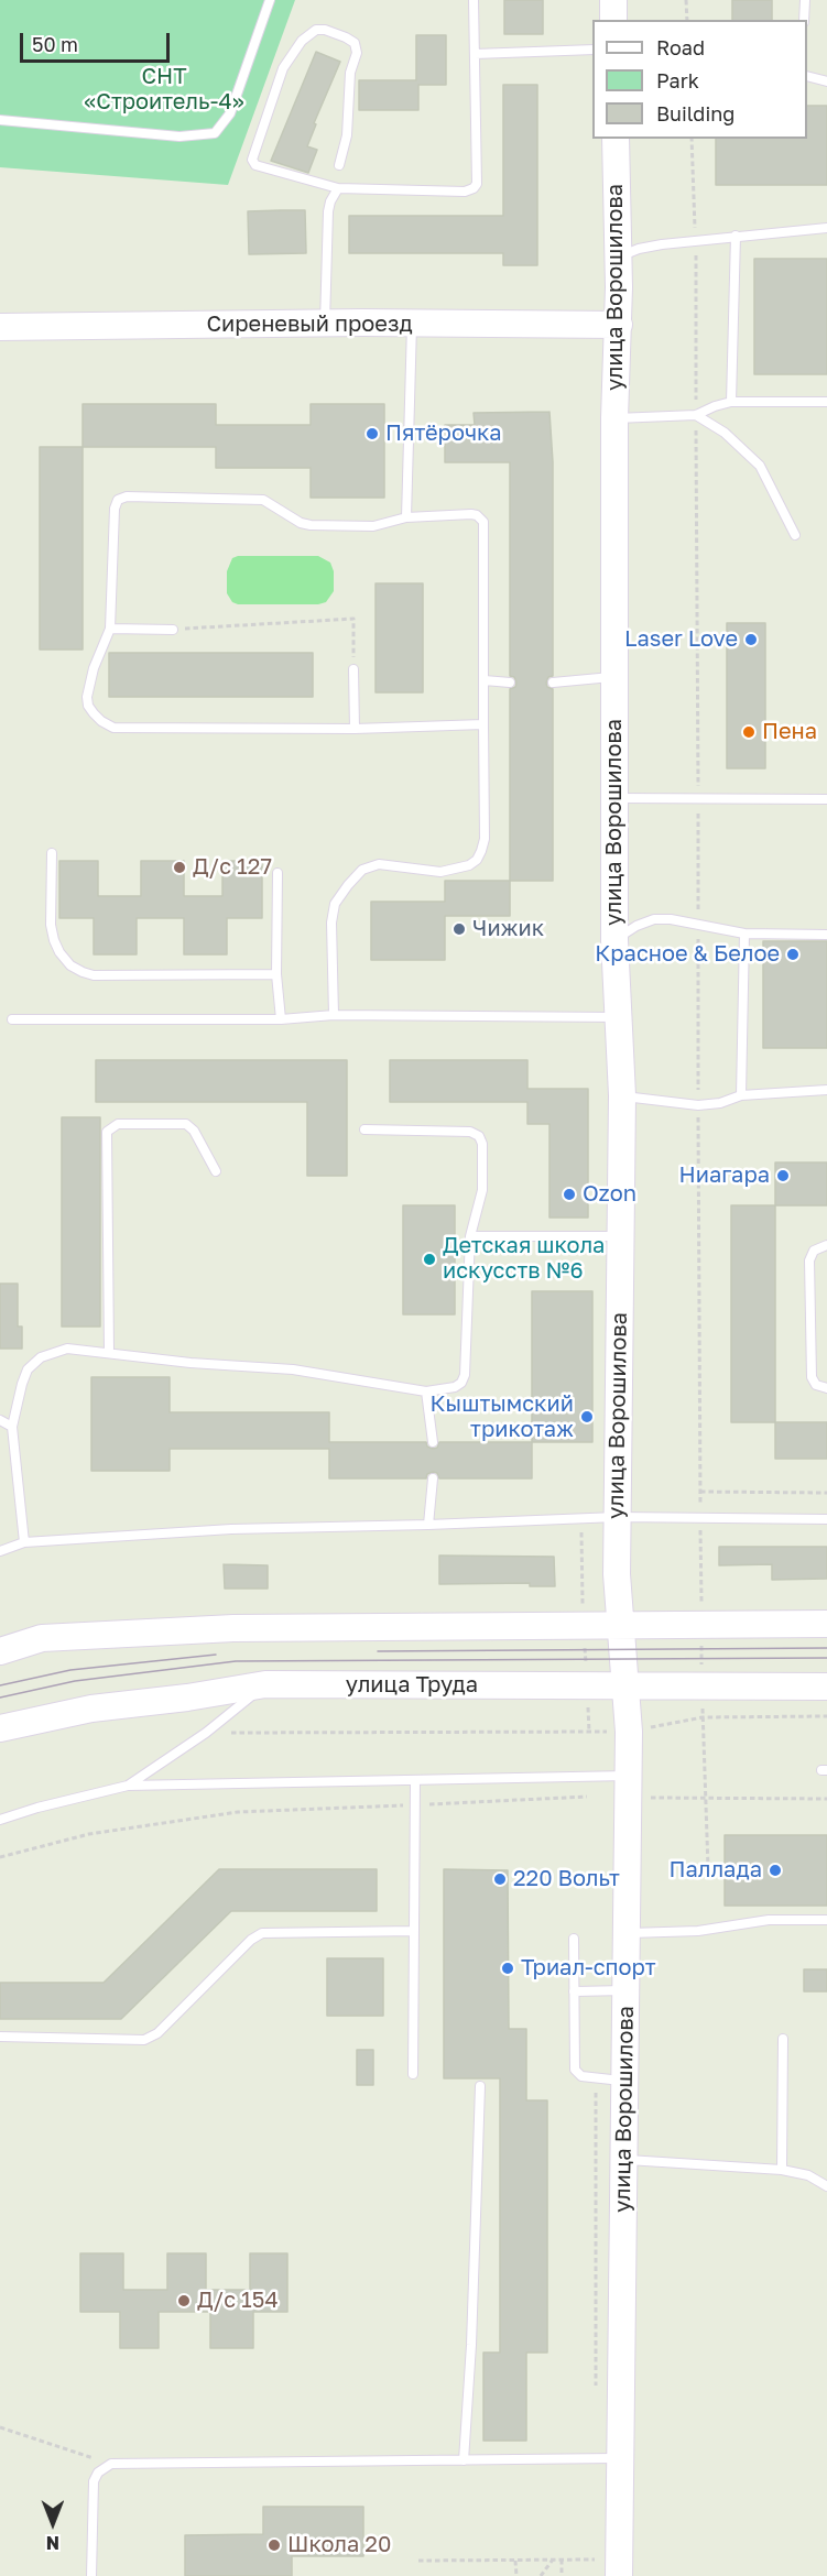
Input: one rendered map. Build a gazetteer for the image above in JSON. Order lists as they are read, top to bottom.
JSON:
{
  "streets": {
    "main road": ["улица Ворошилова", "Сиреневый проезд", "улица Труда"]
  },
  "crossings": [
    ["улица Ворошилова", "Сиреневый проезд"],
    ["улица Ворошилова", "улица Труда"]
  ],
  "parks": ["СНТ «Строитель-4»"],
  "places": [
    "Пятёрочка",
    "Laser Love",
    "Пена",
    "Д/с 127",
    "Чижик",
    "Красное & Белое",
    "Ниагара",
    "Ozon",
    "Детская школа искусств №6",
    "Кыштымский трикотаж",
    "Паллада",
    "220 Вольт",
    "Триал-спорт",
    "Д/с 154",
    "Школа 20"
  ],
  "legend": ["Road", "Park", "Building"],
  "scale_bar": "50 m",
  "north": "bottom"
}
